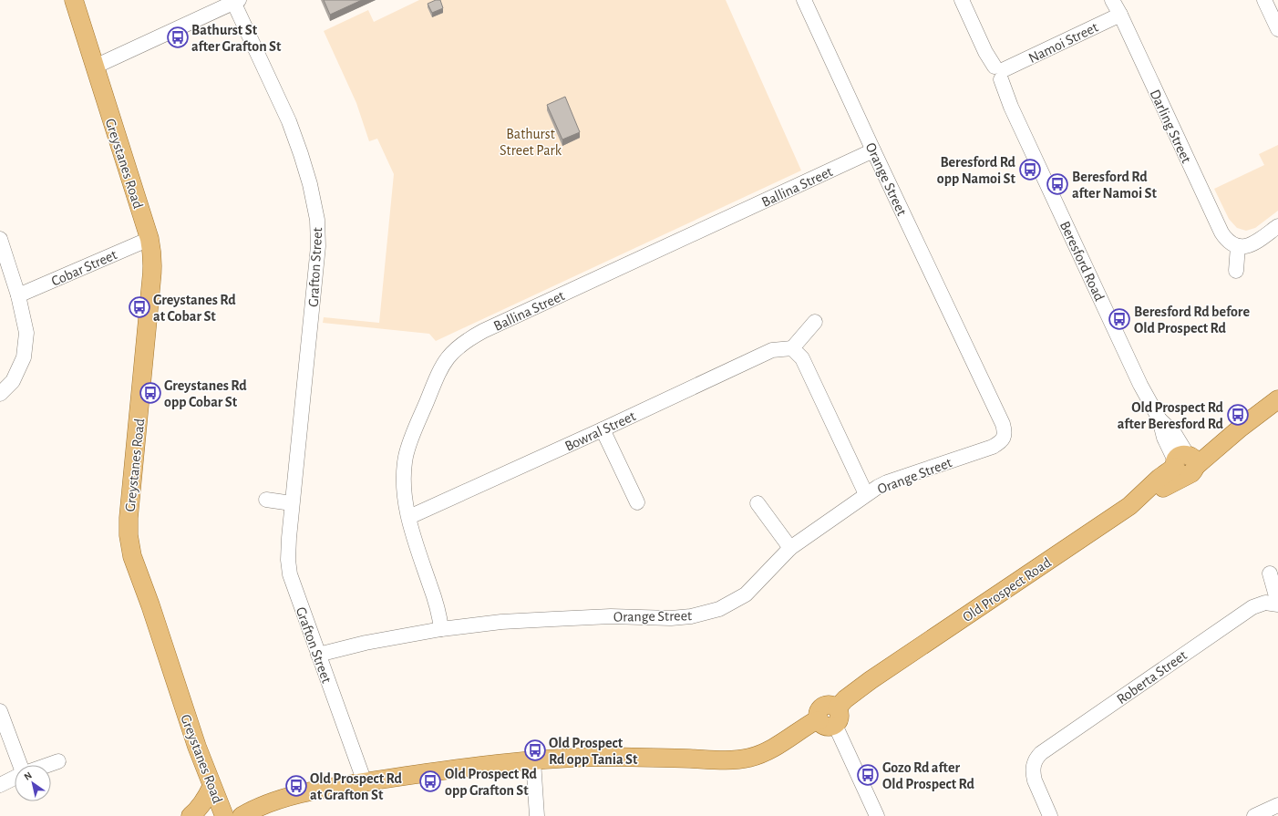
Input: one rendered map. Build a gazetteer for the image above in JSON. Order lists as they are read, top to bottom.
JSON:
{
  "streets": {
    "main road": ["Greystanes Road", "Old Prospect Road"],
    "street": [
      "Namoi Street",
      "Darling Street",
      "Orange Street",
      "Ballina Street",
      "Beresford Road",
      "Cobar Street",
      "Grafton Street",
      "Bowral Street",
      "Roberta Street"
    ]
  },
  "crossings": [
    ["Namoi Street", "Darling Street"],
    ["Namoi Street", "Beresford Road"],
    ["Greystanes Road", "Cobar Street"],
    ["Orange Street", "Ballina Street"],
    ["Orange Street", "Grafton Street"],
    ["Ballina Street", "Bowral Street"],
    ["Beresford Road", "Old Prospect Road"],
    ["Grafton Street", "Old Prospect Road"]
  ],
  "parks": ["Bathurst Street Park"],
  "places": {
    "bus stop": [
      "Bathurst St after Grafton St",
      "Beresford Rd opp Namoi St",
      "Beresford Rd after Namoi St",
      "Greystanes Rd at Cobar St",
      "Beresford Rd before Old Prospect Rd",
      "Greystanes Rd opp Cobar St",
      "Old Prospect Rd after Beresford Rd",
      "Old Prospect Rd opp Tania St",
      "Gozo Rd after Old Prospect Rd",
      "Old Prospect Rd opp Grafton St",
      "Old Prospect Rd at Grafton St"
    ]
  },
  "north": "top left"
}
